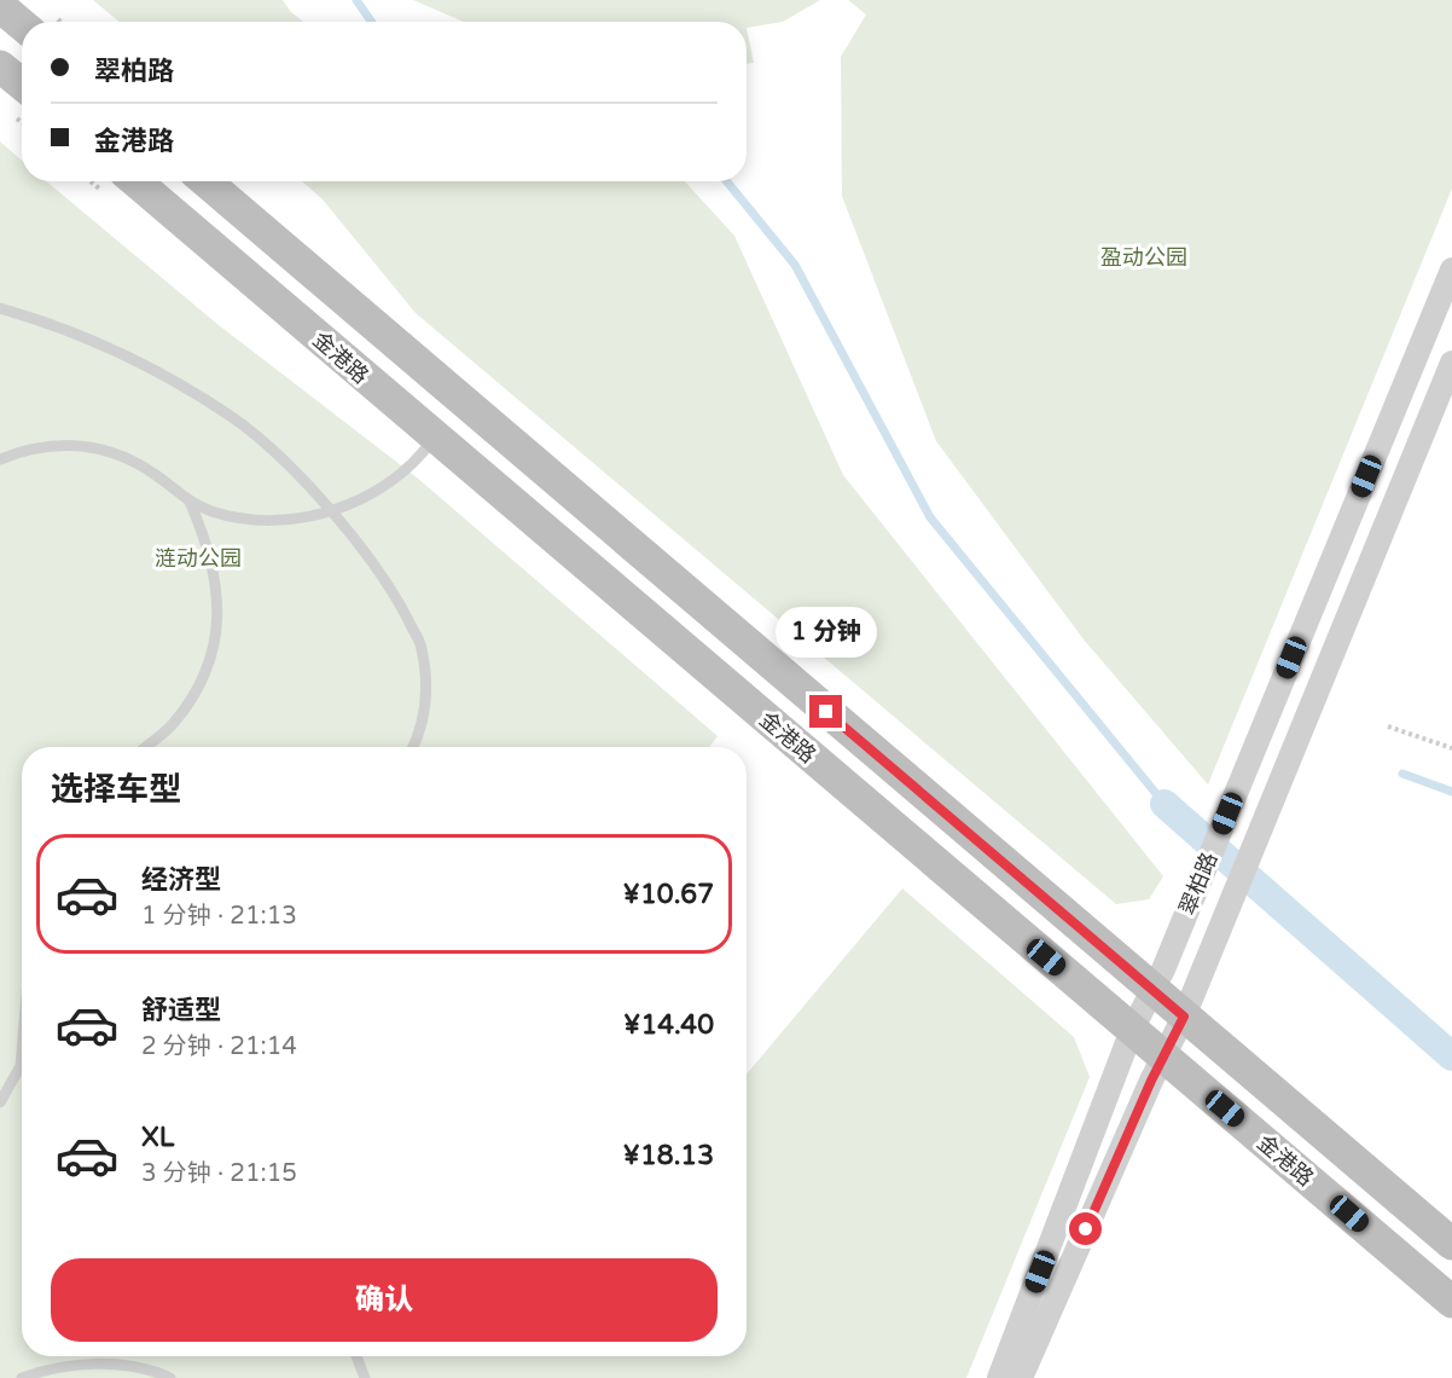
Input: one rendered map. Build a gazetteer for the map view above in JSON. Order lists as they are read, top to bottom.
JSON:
{
  "streets": {
    "street": ["金港路", "翠柏路"]
  },
  "crossings": [
    ["金港路", "翠柏路"]
  ],
  "parks": ["盈动公园", "涟动公园"],
  "page": {
    "banner": ["翠柏路", "金港路"],
    "bubble": "1 分钟",
    "heading": "选择车型",
    "list": [
      {
        "name": "经济型",
        "note": "1 分钟 · 21:13",
        "value": "¥10.67"
      },
      {
        "name": "舒适型",
        "note": "2 分钟 · 21:14",
        "value": "¥14.40"
      },
      {
        "name": "XL",
        "note": "3 分钟 · 21:15",
        "value": "¥18.13"
      }
    ],
    "buttons": "确认"
  }
}
